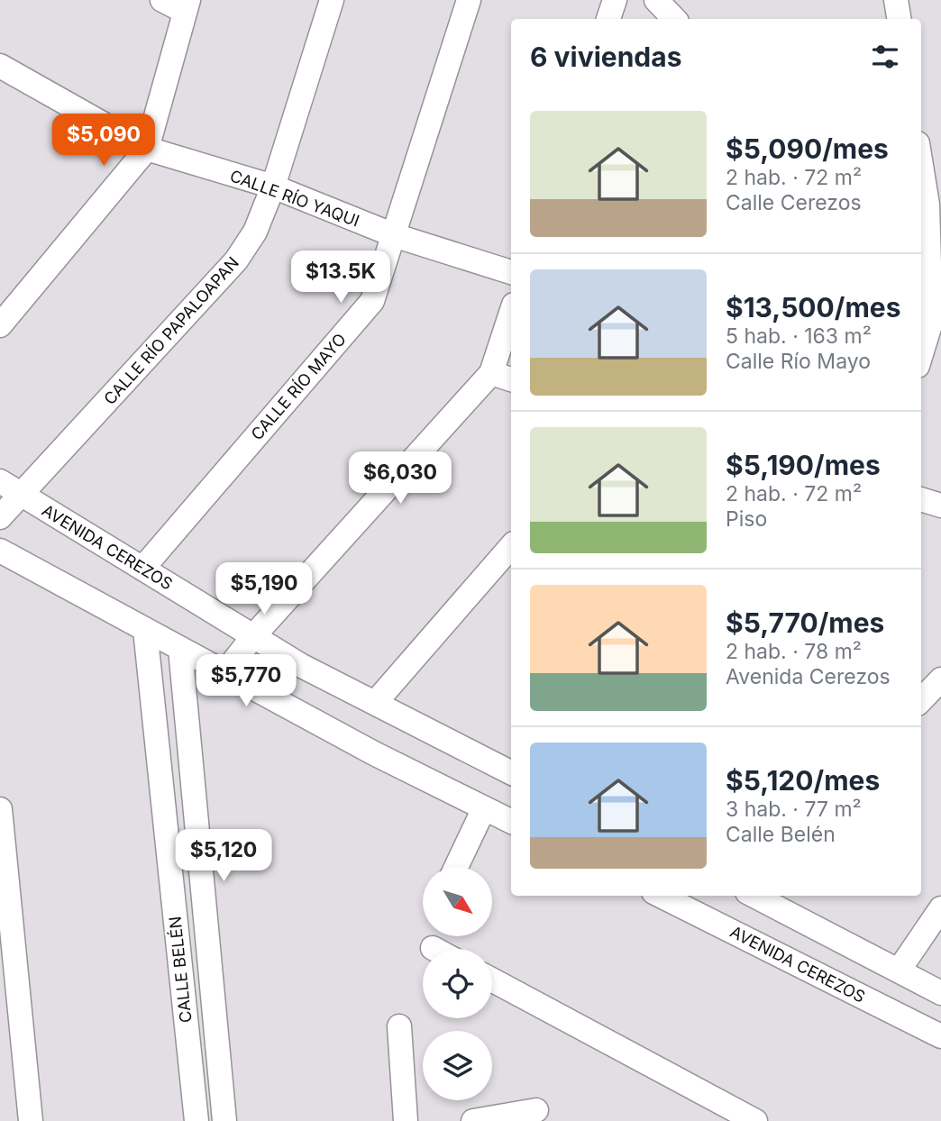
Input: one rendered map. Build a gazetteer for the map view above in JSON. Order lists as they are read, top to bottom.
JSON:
{
  "streets": {
    "street": [
      "CALLE RÍO YAQUI",
      "CALLE RÍO PAPALOAPAN",
      "CALLE RÍO MAYO",
      "AVENIDA CEREZOS",
      "CALLE BELÉN"
    ]
  },
  "crossings": [
    ["CALLE RÍO YAQUI", "CALLE RÍO PAPALOAPAN"],
    ["CALLE RÍO YAQUI", "CALLE RÍO MAYO"],
    ["CALLE RÍO PAPALOAPAN", "AVENIDA CEREZOS"],
    ["CALLE RÍO MAYO", "AVENIDA CEREZOS"]
  ],
  "north": "bottom right",
  "page": {
    "heading": "6 viviendas",
    "list": [
      {
        "name": "$5,090/mes",
        "note": "2 hab. · 72 m² · Calle Cerezos"
      },
      {
        "name": "$13,500/mes",
        "note": "5 hab. · 163 m² · Calle Río Mayo"
      },
      {
        "name": "$5,190/mes",
        "note": "2 hab. · 72 m² · Piso"
      },
      {
        "name": "$5,770/mes",
        "note": "2 hab. · 78 m² · Avenida Cerezos"
      },
      {
        "name": "$5,120/mes",
        "note": "3 hab. · 77 m² · Calle Belén"
      }
    ],
    "price": [
      "$5,090",
      "$13.5K",
      "$6,030",
      "$5,190",
      "$5,770",
      "$5,120"
    ]
  }
}
